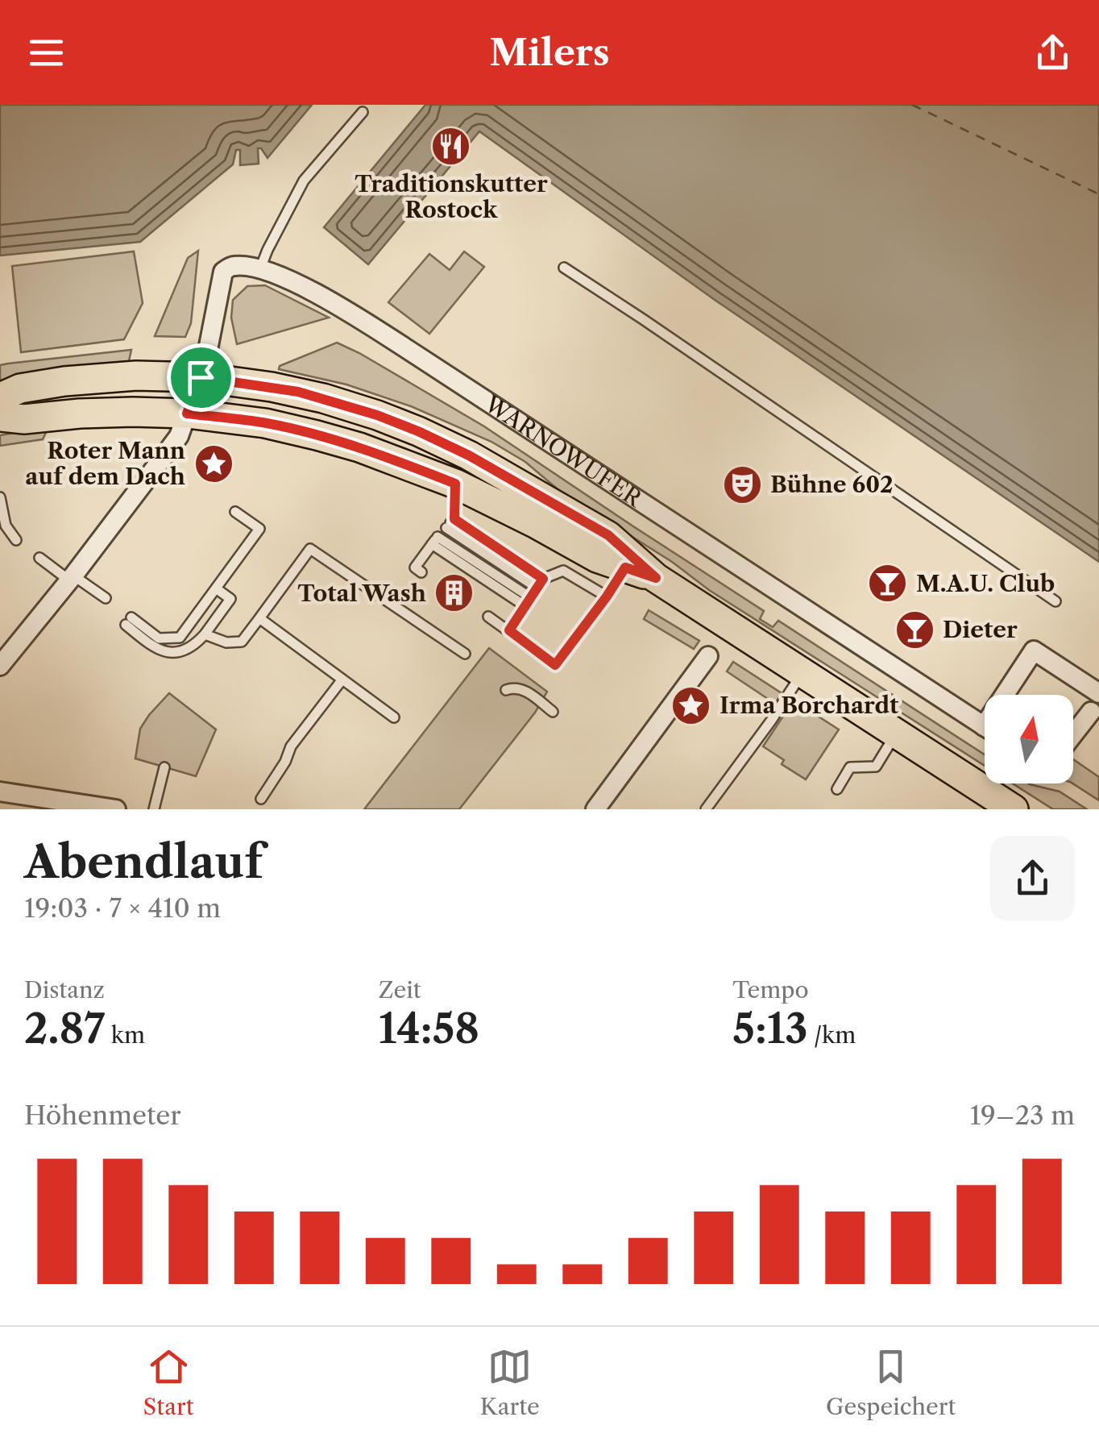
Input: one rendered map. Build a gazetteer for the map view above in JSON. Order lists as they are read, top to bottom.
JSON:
{
  "streets": {
    "main road": ["WARNOWUFER"]
  },
  "places": {
    "restaurant": ["Traditionskutter Rostock"],
    "place": ["Roter Mann auf dem Dach", "Irma Borchardt"],
    "theatre": ["Bühne 602"],
    "bar": ["M.A.U. Club", "Dieter"],
    "building": ["Total Wash"]
  },
  "north": "top",
  "page": {
    "header": "Milers",
    "heading": ["Abendlauf", "19:03 · 7 × 410 m"],
    "stats": [
      ["Distanz", "2.87 km"],
      ["Zeit", "14:58"],
      ["Tempo", "5:13 /km"]
    ],
    "chart": ["Höhenmeter", "19–23 m"],
    "tabs": ["Start", "Karte", "Gespeichert"]
  }
}
